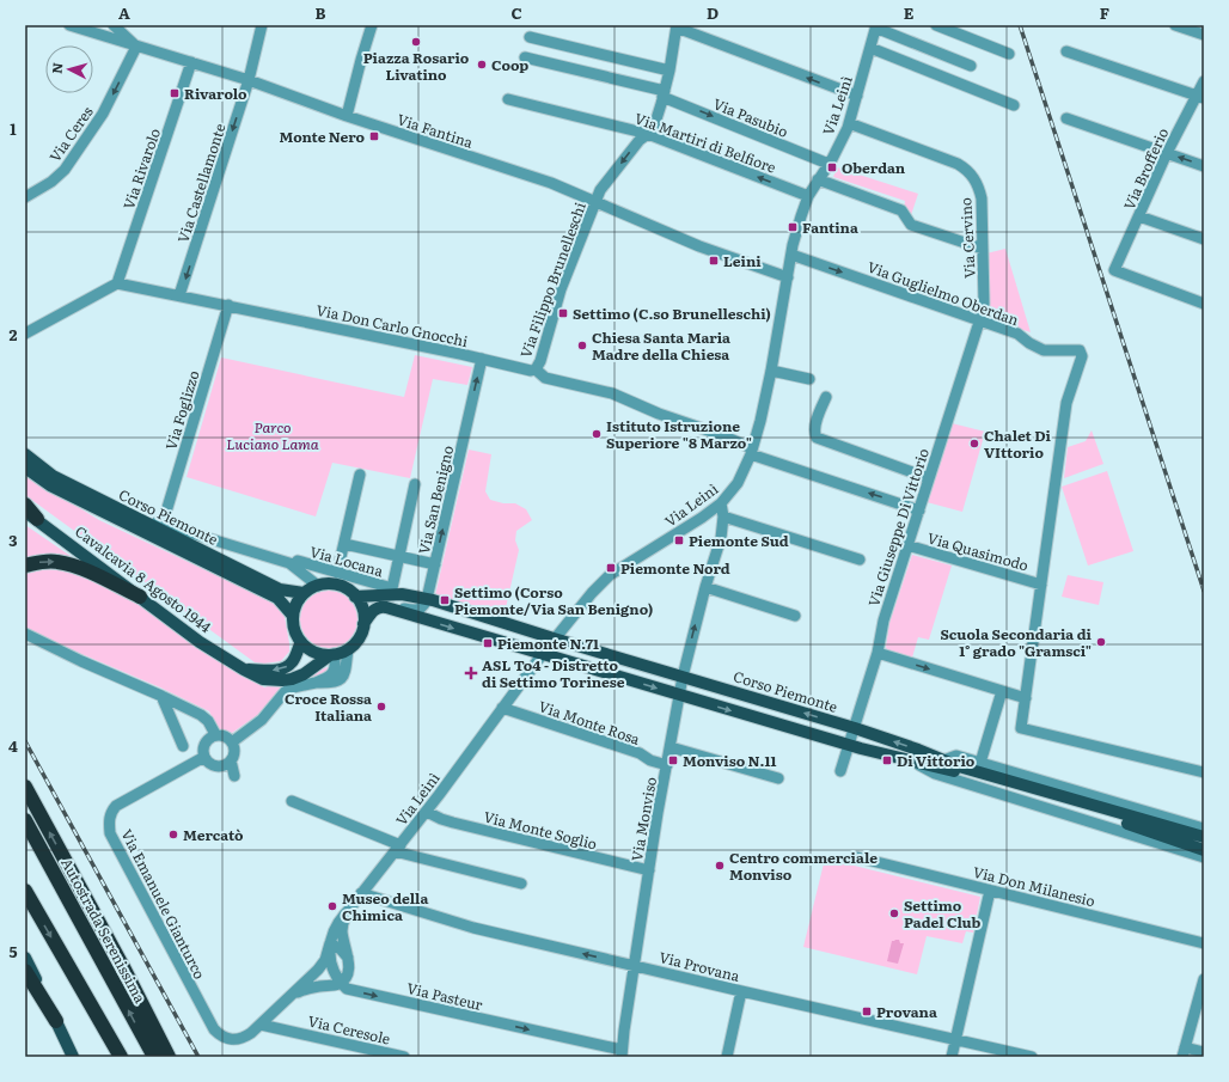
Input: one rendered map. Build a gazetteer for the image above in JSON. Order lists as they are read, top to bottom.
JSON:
{
  "streets": {
    "highway": ["Autostrada Serenissima"],
    "main road": ["Corso Piemonte", "Cavalcavia 8 Agosto 1944"],
    "street": [
      "Via Leinì",
      "Via Pasubio",
      "Via Fantina",
      "Via Ceres",
      "Via Martiri di Belfiore",
      "Via Rivarolo",
      "Via Brofferio",
      "Via Castellamonte",
      "Via Cervino",
      "Via Filippo Brunelleschi",
      "Via Guglielmo Oberdan",
      "Via Don Carlo Gnocchi",
      "Via Foglizzo",
      "Via San Benigno",
      "Via Giuseppe Di Vittorio",
      "Via Quasimodo",
      "Via Locana",
      "Via Monte Rosa",
      "Via Monviso",
      "Via Monte Soglio",
      "Via Don Milanesio",
      "Via Emanuele Gianturco",
      "Via Provana",
      "Via Pasteur",
      "Via Ceresole"
    ]
  },
  "crossings": [
    ["Via Leinì", "Via Pasubio"],
    ["Via Leinì", "Via Fantina"],
    ["Via Leinì", "Via Martiri di Belfiore"],
    ["Via Leinì", "Via Cervino"],
    ["Via Leinì", "Via Guglielmo Oberdan"],
    ["Via Leinì", "Via Don Carlo Gnocchi"],
    ["Via Leinì", "Corso Piemonte"],
    ["Via Leinì", "Via Monte Rosa"],
    ["Via Leinì", "Via Monviso"],
    ["Via Leinì", "Via Monte Soglio"],
    ["Via Leinì", "Via Provana"],
    ["Via Fantina", "Via Ceres"],
    ["Via Fantina", "Via Rivarolo"],
    ["Via Fantina", "Via Castellamonte"],
    ["Via Fantina", "Via Filippo Brunelleschi"],
    ["Via Martiri di Belfiore", "Via Filippo Brunelleschi"],
    ["Via Rivarolo", "Via Don Carlo Gnocchi"],
    ["Via Castellamonte", "Via Don Carlo Gnocchi"],
    ["Via Cervino", "Via Guglielmo Oberdan"],
    ["Via Cervino", "Via Giuseppe Di Vittorio"],
    ["Via Filippo Brunelleschi", "Via Don Carlo Gnocchi"],
    ["Via Guglielmo Oberdan", "Via Giuseppe Di Vittorio"],
    ["Via Guglielmo Oberdan", "Via Quasimodo"],
    ["Via Don Carlo Gnocchi", "Via Foglizzo"],
    ["Via Don Carlo Gnocchi", "Via San Benigno"],
    ["Via Don Carlo Gnocchi", "Via Giuseppe Di Vittorio"],
    ["Via San Benigno", "Corso Piemonte"],
    ["Via San Benigno", "Via Locana"],
    ["Corso Piemonte", "Via Giuseppe Di Vittorio"],
    ["Corso Piemonte", "Cavalcavia 8 Agosto 1944"],
    ["Corso Piemonte", "Via Monviso"],
    ["Via Giuseppe Di Vittorio", "Via Quasimodo"],
    ["Via Monte Rosa", "Via Monviso"],
    ["Via Monviso", "Via Monte Soglio"],
    ["Via Monviso", "Via Provana"],
    ["Via Monviso", "Via Pasteur"],
    ["Via Emanuele Gianturco", "Via Ceresole"]
  ],
  "one_way": [
    "Via Ceres",
    "Via Martiri di Belfiore",
    "Via Castellamonte",
    "Via Pasteur"
  ],
  "parks": ["Parco Luciano Lama"],
  "places": {
    "other": [
      "Piazza Rosario Livatino",
      "Coop",
      "Chiesa Santa Maria Madre della Chiesa",
      "Istituto Istruzione Superiore \"8 Marzo\"",
      "Chalet Di VIttorio",
      "Scuola Secondaria di 1° grado \"Gramsci\"",
      "Croce Rossa Italiana",
      "Mercatò",
      "Centro commerciale Monviso",
      "Museo della Chimica",
      "Settimo Padel Club"
    ],
    "transit": [
      "Rivarolo",
      "Monte Nero",
      "Oberdan",
      "Fantina",
      "Leini",
      "Settimo (C.so Brunelleschi)",
      "Piemonte Sud",
      "Piemonte Nord",
      "Settimo (Corso Piemonte/Via San Benigno)",
      "Piemonte N.71",
      "Monviso N.11",
      "Di Vittorio",
      "Provana"
    ],
    "health": ["ASL To4 - Distretto di Settimo Torinese"]
  },
  "north": "left",
  "grid": {
    "columns": [
      "A",
      "B",
      "C",
      "D",
      "E",
      "F"
    ],
    "rows": [
      "1",
      "2",
      "3",
      "4",
      "5"
    ]
  }
}
